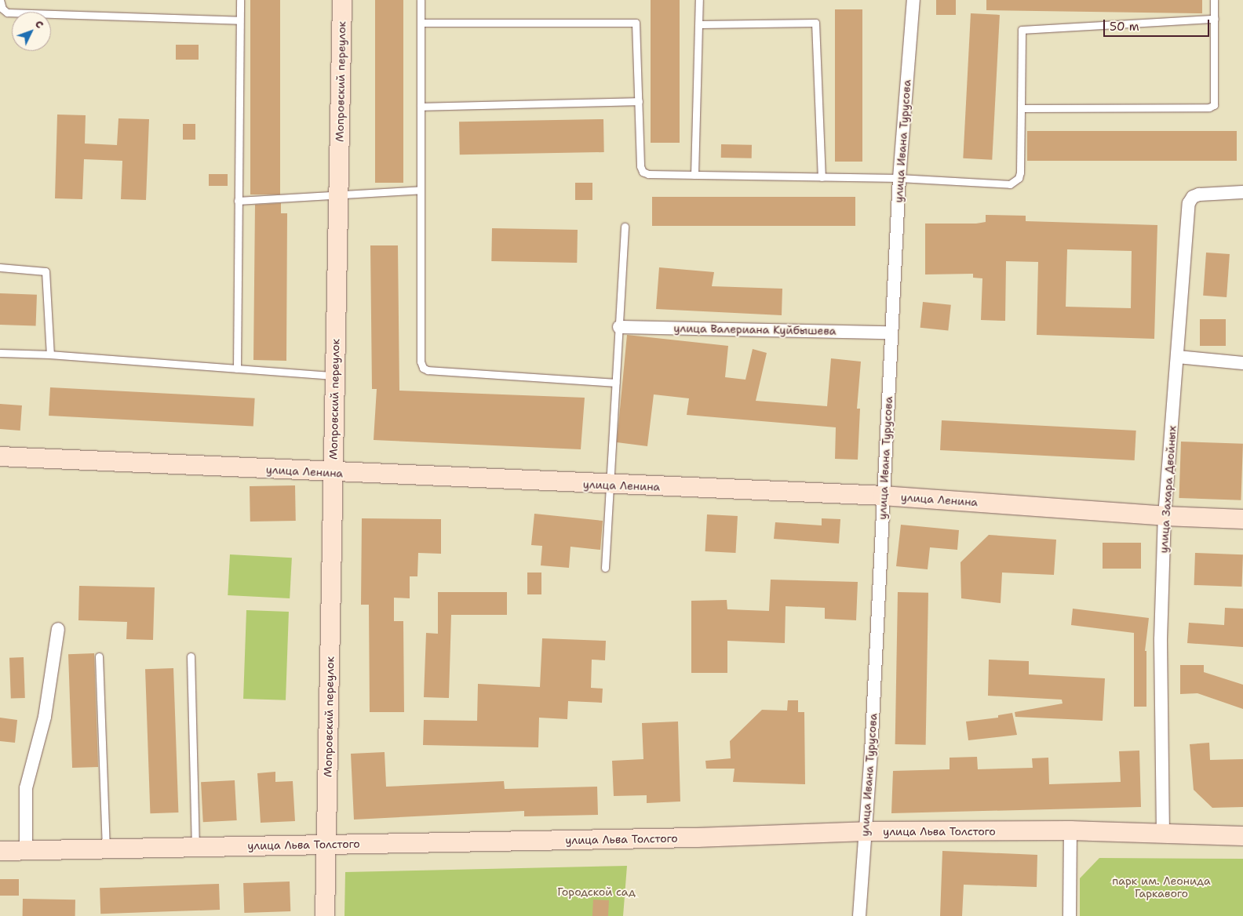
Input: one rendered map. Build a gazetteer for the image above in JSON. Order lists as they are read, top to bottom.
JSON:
{
  "streets": {
    "street": [
      "Мопровский переулок",
      "улица Ивана Турусова",
      "улица Валериана Куйбышева",
      "улица Ленина",
      "улица Захара Двойных",
      "улица Льва Толстого"
    ]
  },
  "crossings": [
    ["Мопровский переулок", "улица Ленина"],
    ["Мопровский переулок", "улица Льва Толстого"],
    ["улица Ивана Турусова", "улица Валериана Куйбышева"],
    ["улица Ивана Турусова", "улица Ленина"],
    ["улица Ивана Турусова", "улица Льва Толстого"],
    ["улица Ленина", "улица Захара Двойных"],
    ["улица Захара Двойных", "улица Льва Толстого"]
  ],
  "parks": ["парк им. Леонида Гаркавого", "Городской сад"],
  "scale_bar": "50 m",
  "north": "top right"
}
